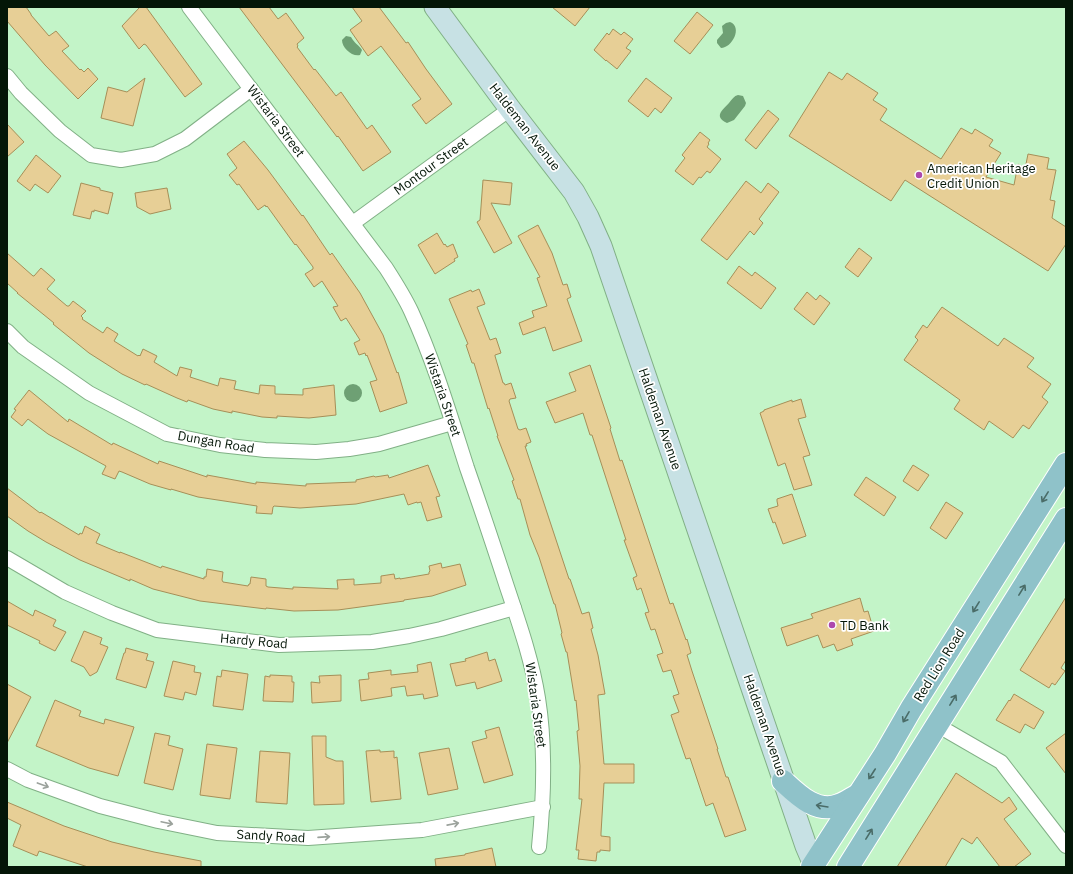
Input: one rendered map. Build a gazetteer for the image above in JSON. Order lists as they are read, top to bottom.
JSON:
{
  "streets": {
    "main road": ["Haldeman Avenue", "Red Lion Road"],
    "street": [
      "Wistaria Street",
      "Montour Street",
      "Dungan Road",
      "Hardy Road",
      "Sandy Road"
    ]
  },
  "crossings": [
    ["Wistaria Street", "Montour Street"],
    ["Wistaria Street", "Dungan Road"],
    ["Wistaria Street", "Hardy Road"],
    ["Wistaria Street", "Sandy Road"],
    ["Haldeman Avenue", "Montour Street"],
    ["Haldeman Avenue", "Red Lion Road"]
  ],
  "one_way": ["Sandy Road"],
  "places": ["American Heritage Credit Union", "TD Bank"]
}
